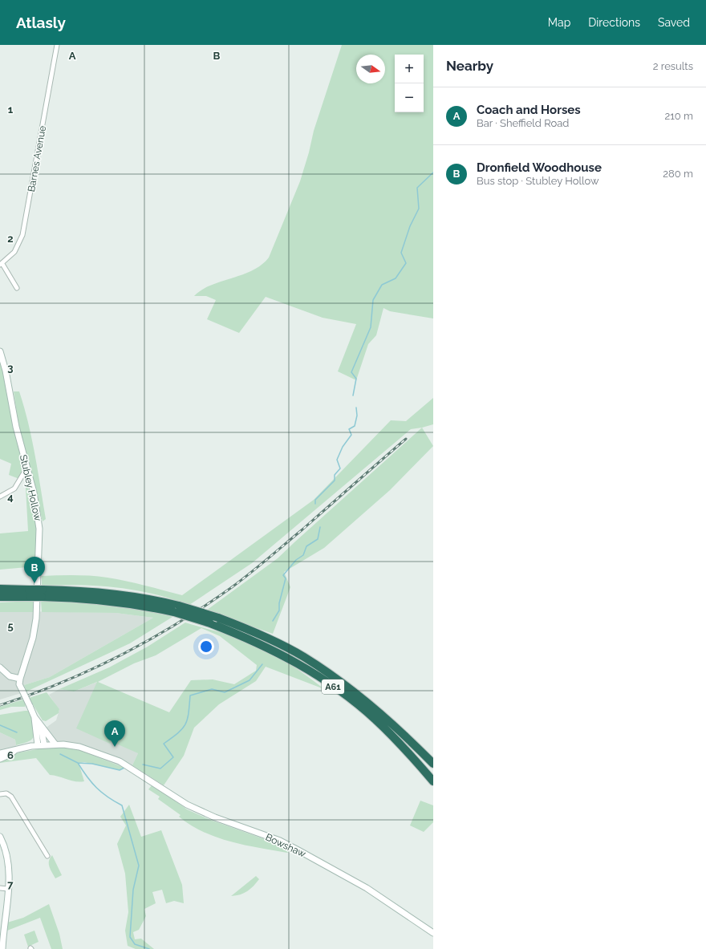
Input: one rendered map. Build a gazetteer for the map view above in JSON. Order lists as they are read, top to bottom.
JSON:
{
  "streets": {
    "highway": ["A61"],
    "main road": ["Stubley Hollow", "Bowshaw"],
    "street": ["Barnes Avenue"]
  },
  "crossings": [
    ["Stubley Hollow", "Bowshaw"]
  ],
  "north": "right",
  "page": {
    "header": "Atlasly",
    "nav": ["Map", "Directions", "Saved"],
    "heading": ["Nearby", "2 results"],
    "map_buttons": ["+", "−"],
    "list": [
      {
        "mark": "A",
        "name": "Coach and Horses",
        "note": "Bar · Sheffield Road",
        "value": "210 m"
      },
      {
        "mark": "B",
        "name": "Dronfield Woodhouse",
        "note": "Bus stop · Stubley Hollow",
        "value": "280 m"
      }
    ],
    "pins": ["B", "A"]
  },
  "grid": {
    "columns": ["A", "B"],
    "rows": [
      "1",
      "2",
      "3",
      "4",
      "5",
      "6",
      "7"
    ]
  }
}
